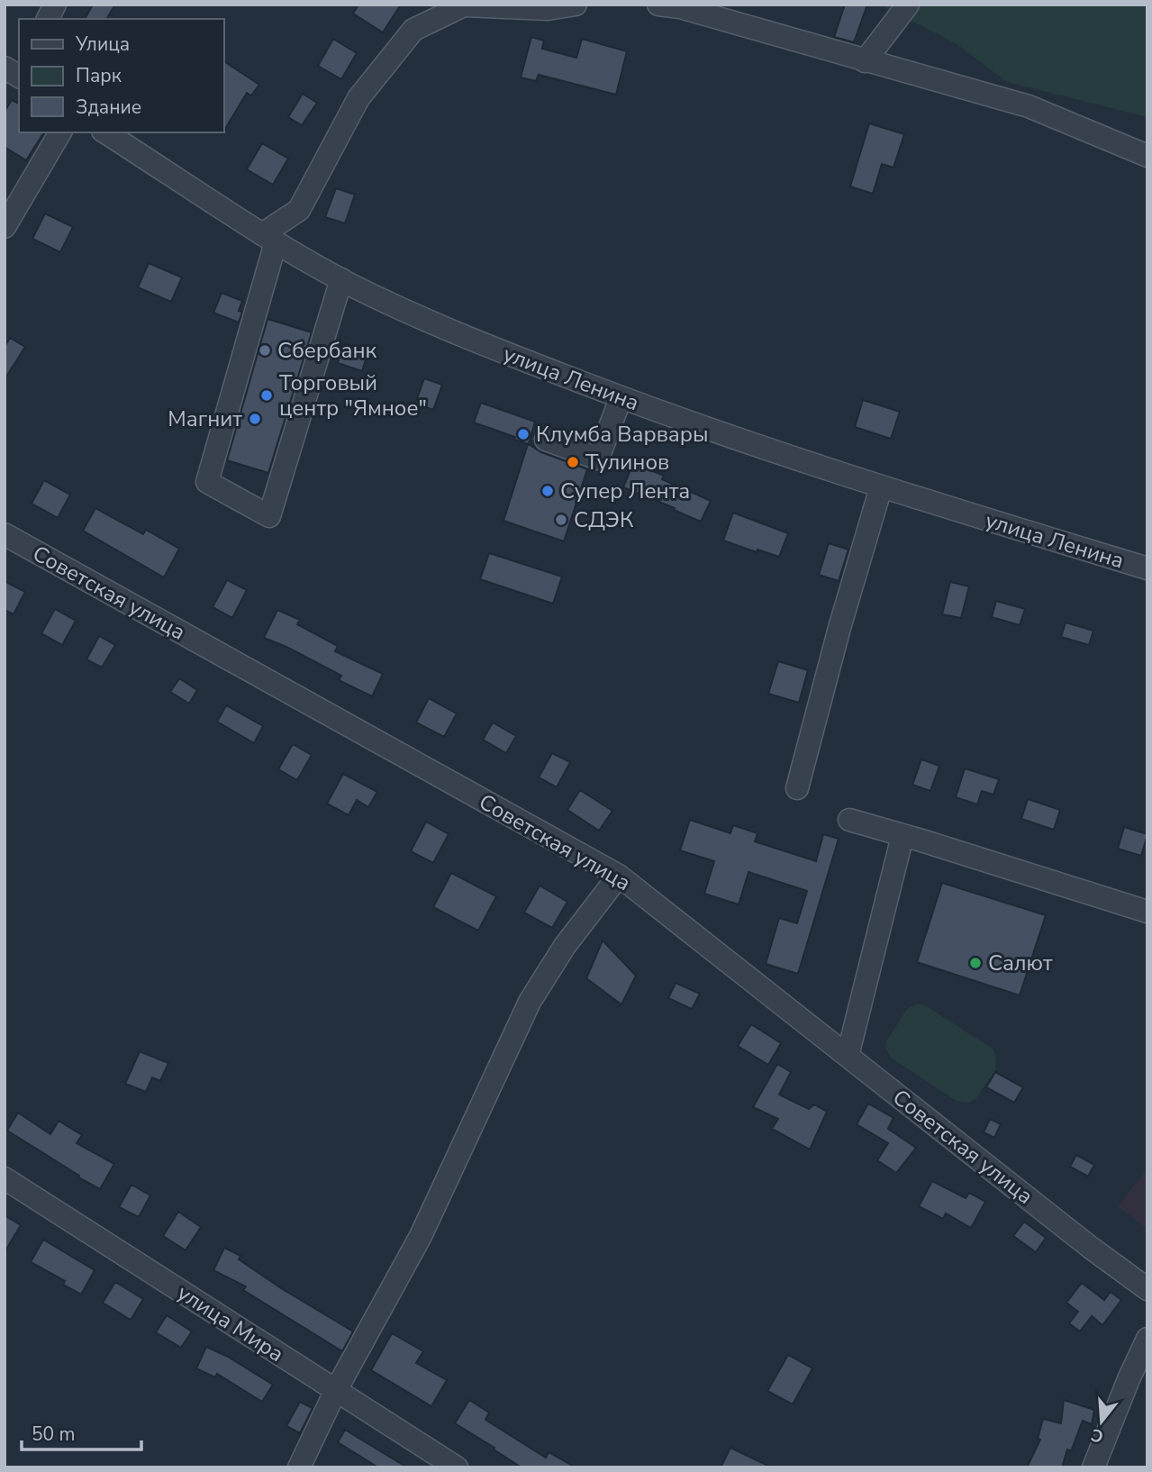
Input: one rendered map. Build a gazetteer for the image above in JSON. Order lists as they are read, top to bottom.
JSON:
{
  "streets": {
    "street": ["улица Ленина", "Советская улица", "улица Мира"]
  },
  "places": [
    "Сбербанк",
    "Торговый центр \"Ямное\"",
    "Магнит",
    "Клумба Варвары",
    "Тулинов",
    "Супер Лента",
    "СДЭК",
    "Салют"
  ],
  "legend": ["Улица", "Парк", "Здание"],
  "scale_bar": "50 m",
  "north": "bottom"
}
